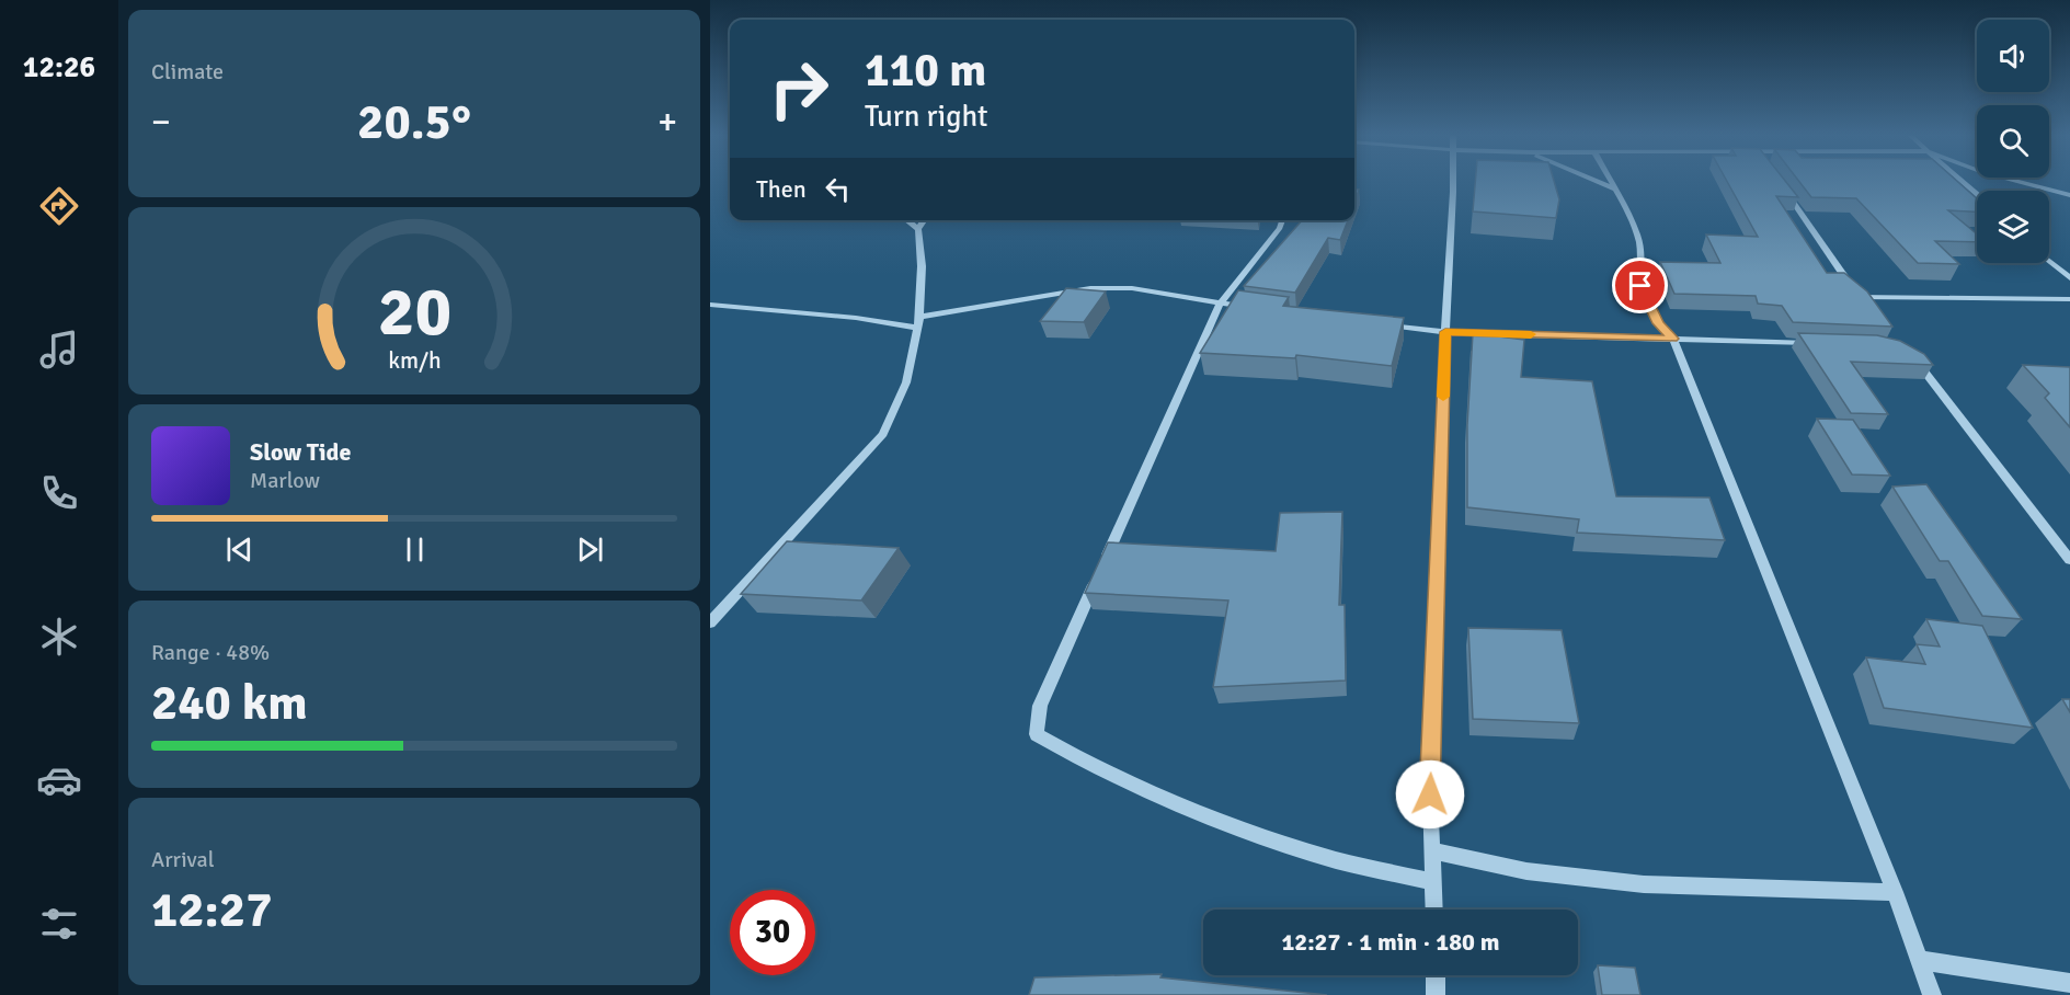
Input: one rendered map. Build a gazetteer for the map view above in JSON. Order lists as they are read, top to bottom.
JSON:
{
  "page": {
    "tabs": "12:26",
    "tile": [
      "Climate",
      ["Range · 48%", "240 km"],
      ["Arrival", "12:27"]
    ],
    "turn": ["110 m", "Turn right"],
    "heat": ["−", "20.5°", "+"],
    "then": "Then",
    "song": ["Slow Tide", "Marlow"],
    "limit": "30",
    "trip": "12:27 · 1 min · 180 m",
    "gauge": ["20", "km/h"]
  }
}
